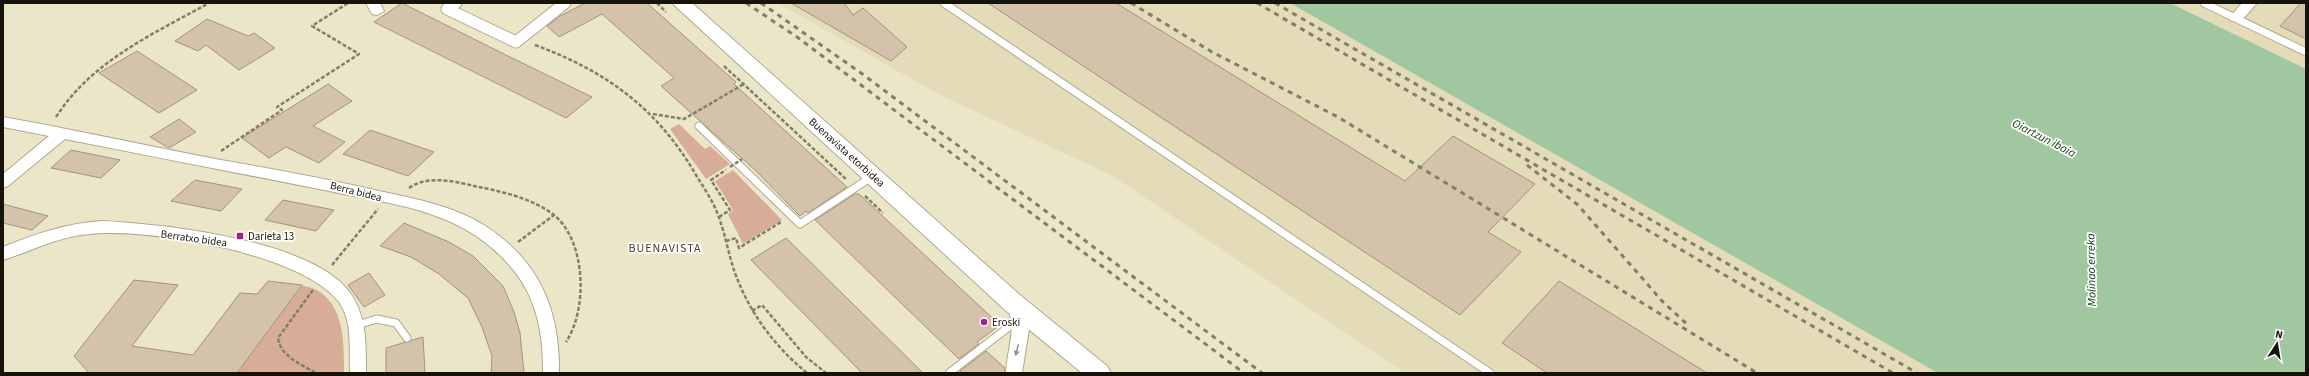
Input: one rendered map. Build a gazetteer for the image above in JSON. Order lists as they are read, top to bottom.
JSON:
{
  "streets": {
    "main road": ["Buenavista etorbidea"],
    "street": ["Berra bidea", "Berratxo bidea"]
  },
  "districts": ["BUENAVISTA"],
  "water": ["Oiartzun ibaia", "Molinao erreka"],
  "places": {
    "transit": ["Darieta 13"],
    "other": ["Eroski"]
  },
  "north": "top"
}
